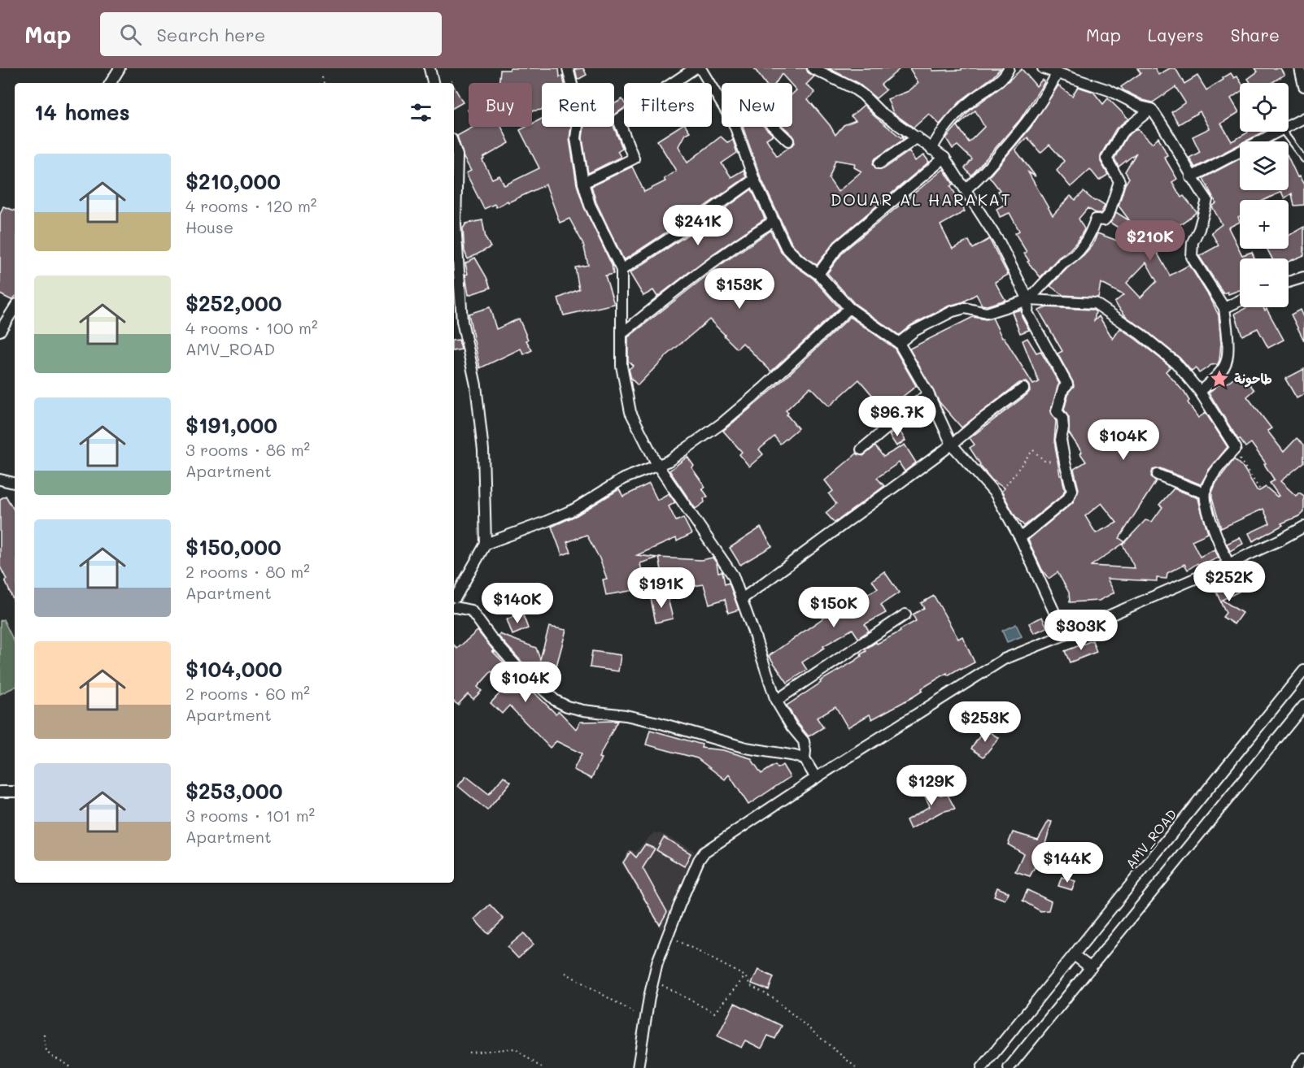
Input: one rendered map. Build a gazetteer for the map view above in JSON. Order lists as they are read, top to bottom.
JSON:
{
  "streets": {
    "street": ["AMV_ROAD"]
  },
  "districts": ["DOUAR AL HARAKAT"],
  "places": {
    "place": ["طاحونة"]
  },
  "page": {
    "header": "Map",
    "search": "Search here",
    "nav": ["Map", "Layers", "Share"],
    "map_buttons": ["+", "−"],
    "chip": [
      "Buy",
      "Rent",
      "Filters",
      "New"
    ],
    "heading": "14 homes",
    "list": [
      {
        "name": "$210,000",
        "note": "4 rooms · 120 m² · House"
      },
      {
        "name": "$252,000",
        "note": "4 rooms · 100 m² · AMV_ROAD"
      },
      {
        "name": "$191,000",
        "note": "3 rooms · 86 m² · Apartment"
      },
      {
        "name": "$150,000",
        "note": "2 rooms · 80 m² · Apartment"
      },
      {
        "name": "$104,000",
        "note": "2 rooms · 60 m² · Apartment"
      },
      {
        "name": "$253,000",
        "note": "3 rooms · 101 m² · Apartment"
      }
    ],
    "price": [
      "$241K",
      "$210K",
      "$153K",
      "$96.7K",
      "$104K",
      "$252K",
      "$191K",
      "$140K",
      "$150K",
      "$303K",
      "$104K",
      "$253K",
      "$129K",
      "$144K"
    ]
  }
}
